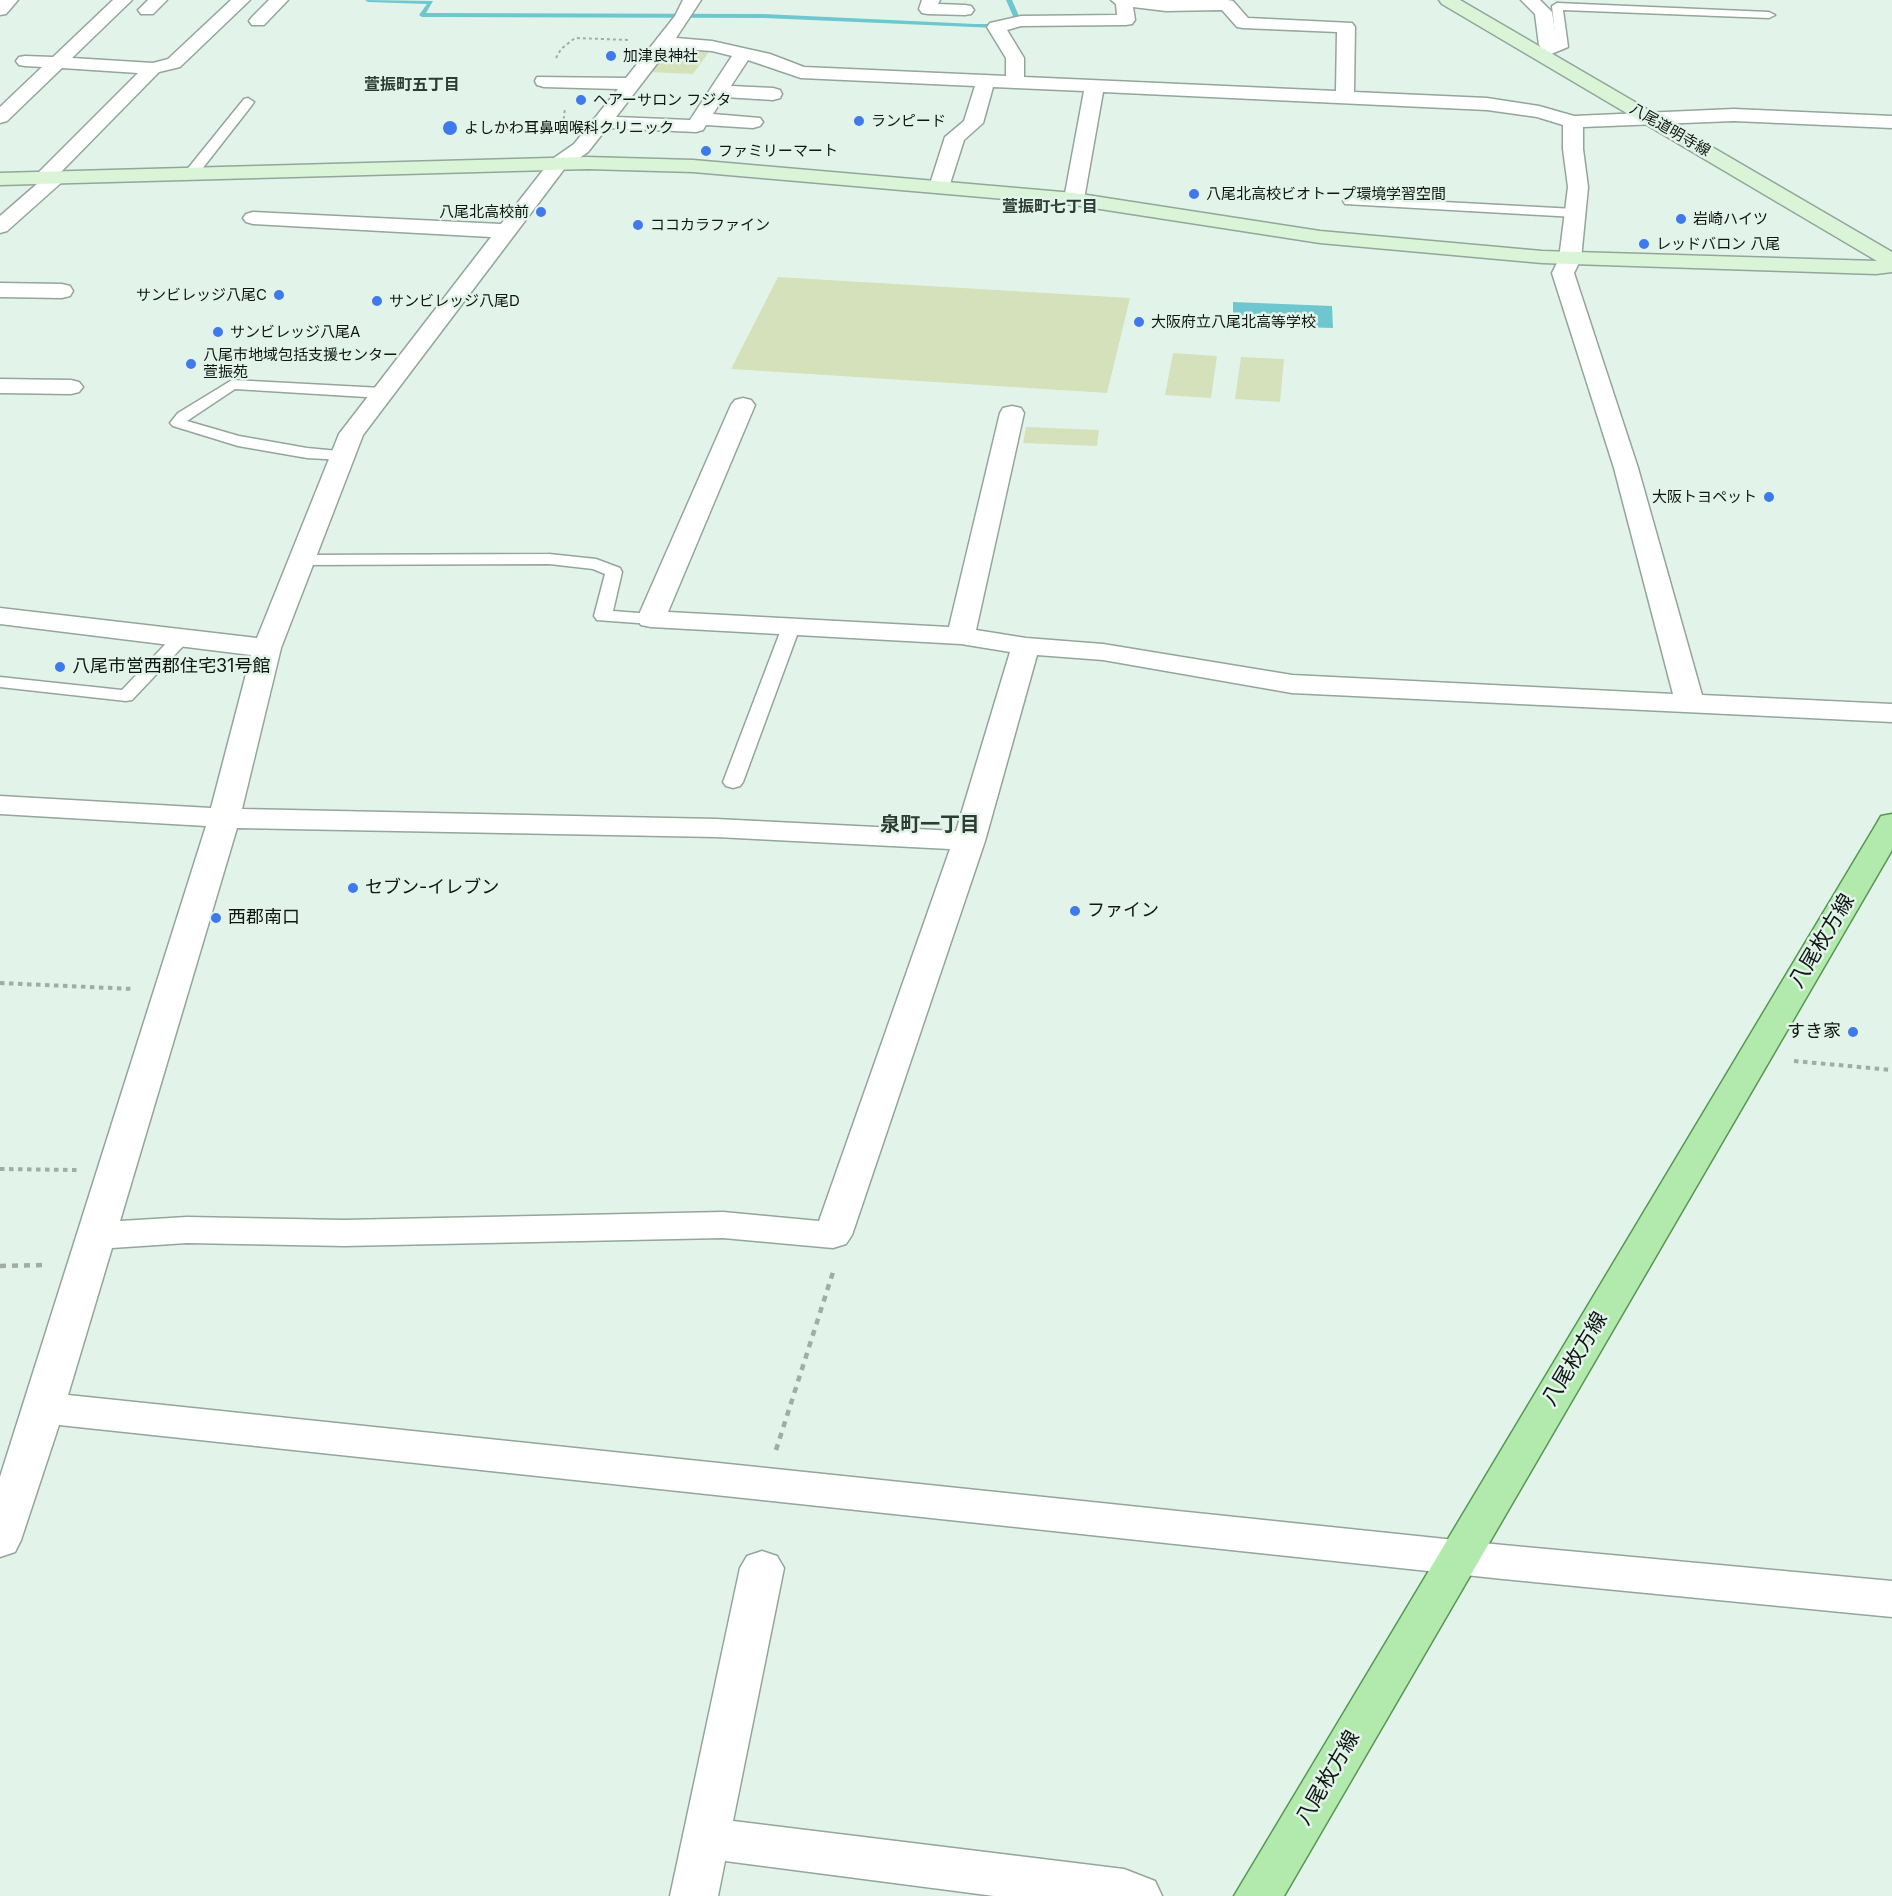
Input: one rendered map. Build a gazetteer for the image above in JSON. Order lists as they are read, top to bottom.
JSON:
{
  "streets": {
    "main road": ["八尾枚方線"],
    "street": ["八尾道明寺線"]
  },
  "districts": ["萱振町五丁目", "萱振町七丁目", "泉町一丁目"],
  "places": [
    "加津良神社",
    "ヘアーサロン フジタ",
    "ランピード",
    "よしかわ耳鼻咽喉科クリニック",
    "ファミリーマート",
    "八尾北高校ビオトープ環境学習空間",
    "八尾北高校前",
    "岩崎ハイツ",
    "ココカラファイン",
    "レッドバロン 八尾",
    "サンビレッジ八尾C",
    "サンビレッジ八尾D",
    "大阪府立八尾北高等学校",
    "サンビレッジ八尾A",
    "八尾市地域包括支援センター 萱振苑",
    "大阪トヨペット",
    "八尾市営西郡住宅31号館",
    "セブン-イレブン",
    "ファイン",
    "西郡南口",
    "すき家"
  ]
}
